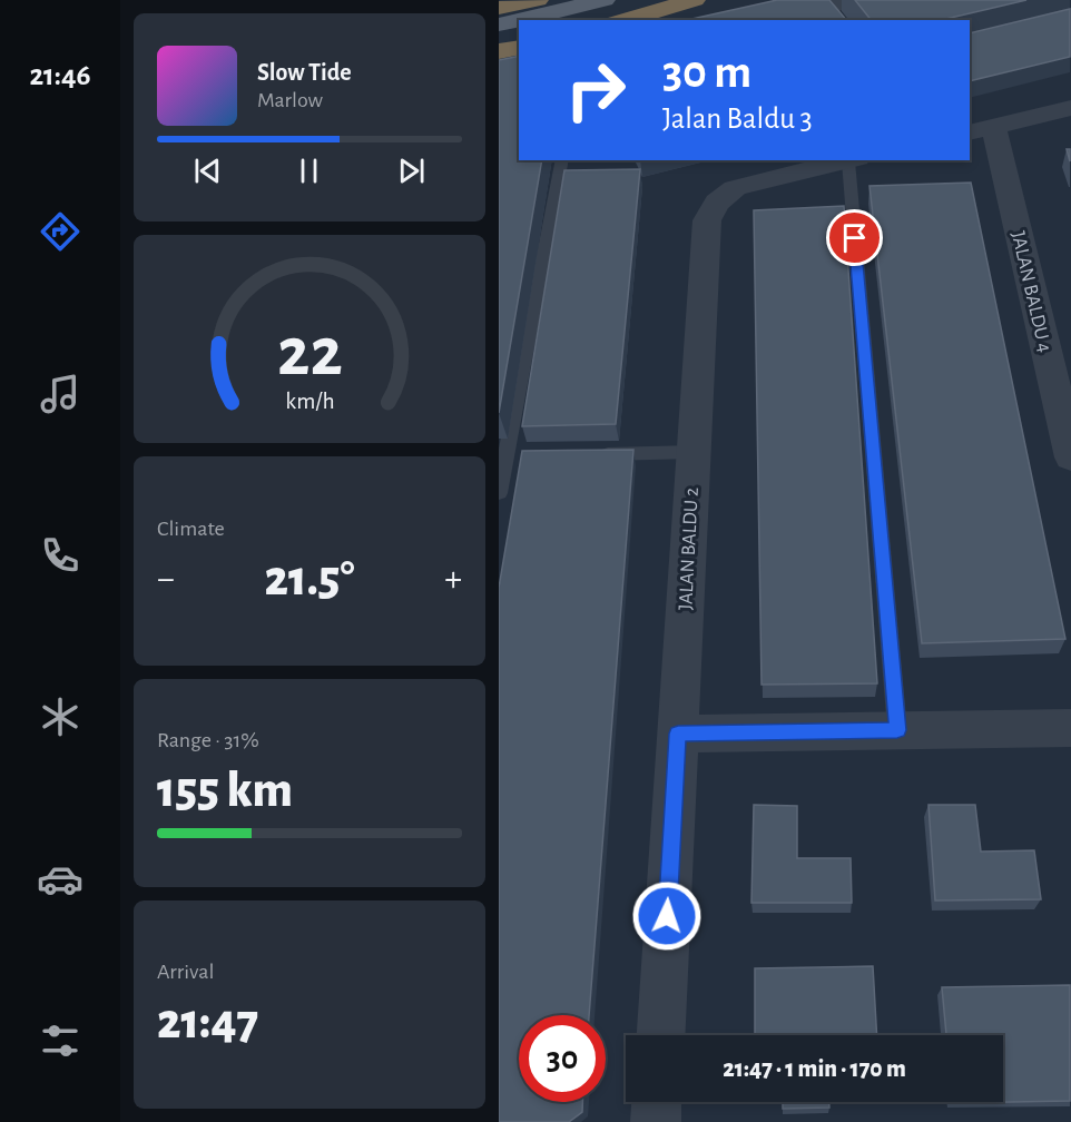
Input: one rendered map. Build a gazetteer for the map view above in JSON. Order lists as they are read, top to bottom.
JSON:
{
  "streets": {
    "street": ["JALAN BALDU 4", "JALAN BALDU 2"]
  },
  "page": {
    "tabs": "21:46",
    "turn": ["30 m", "Jalan Baldu 3"],
    "song": ["Slow Tide", "Marlow"],
    "tile": [
      "Climate",
      ["Range · 31%", "155 km"],
      ["Arrival", "21:47"]
    ],
    "heat": ["−", "21.5°", "+"],
    "limit": "30",
    "trip": "21:47 · 1 min · 170 m",
    "gauge": ["22", "km/h"]
  }
}
